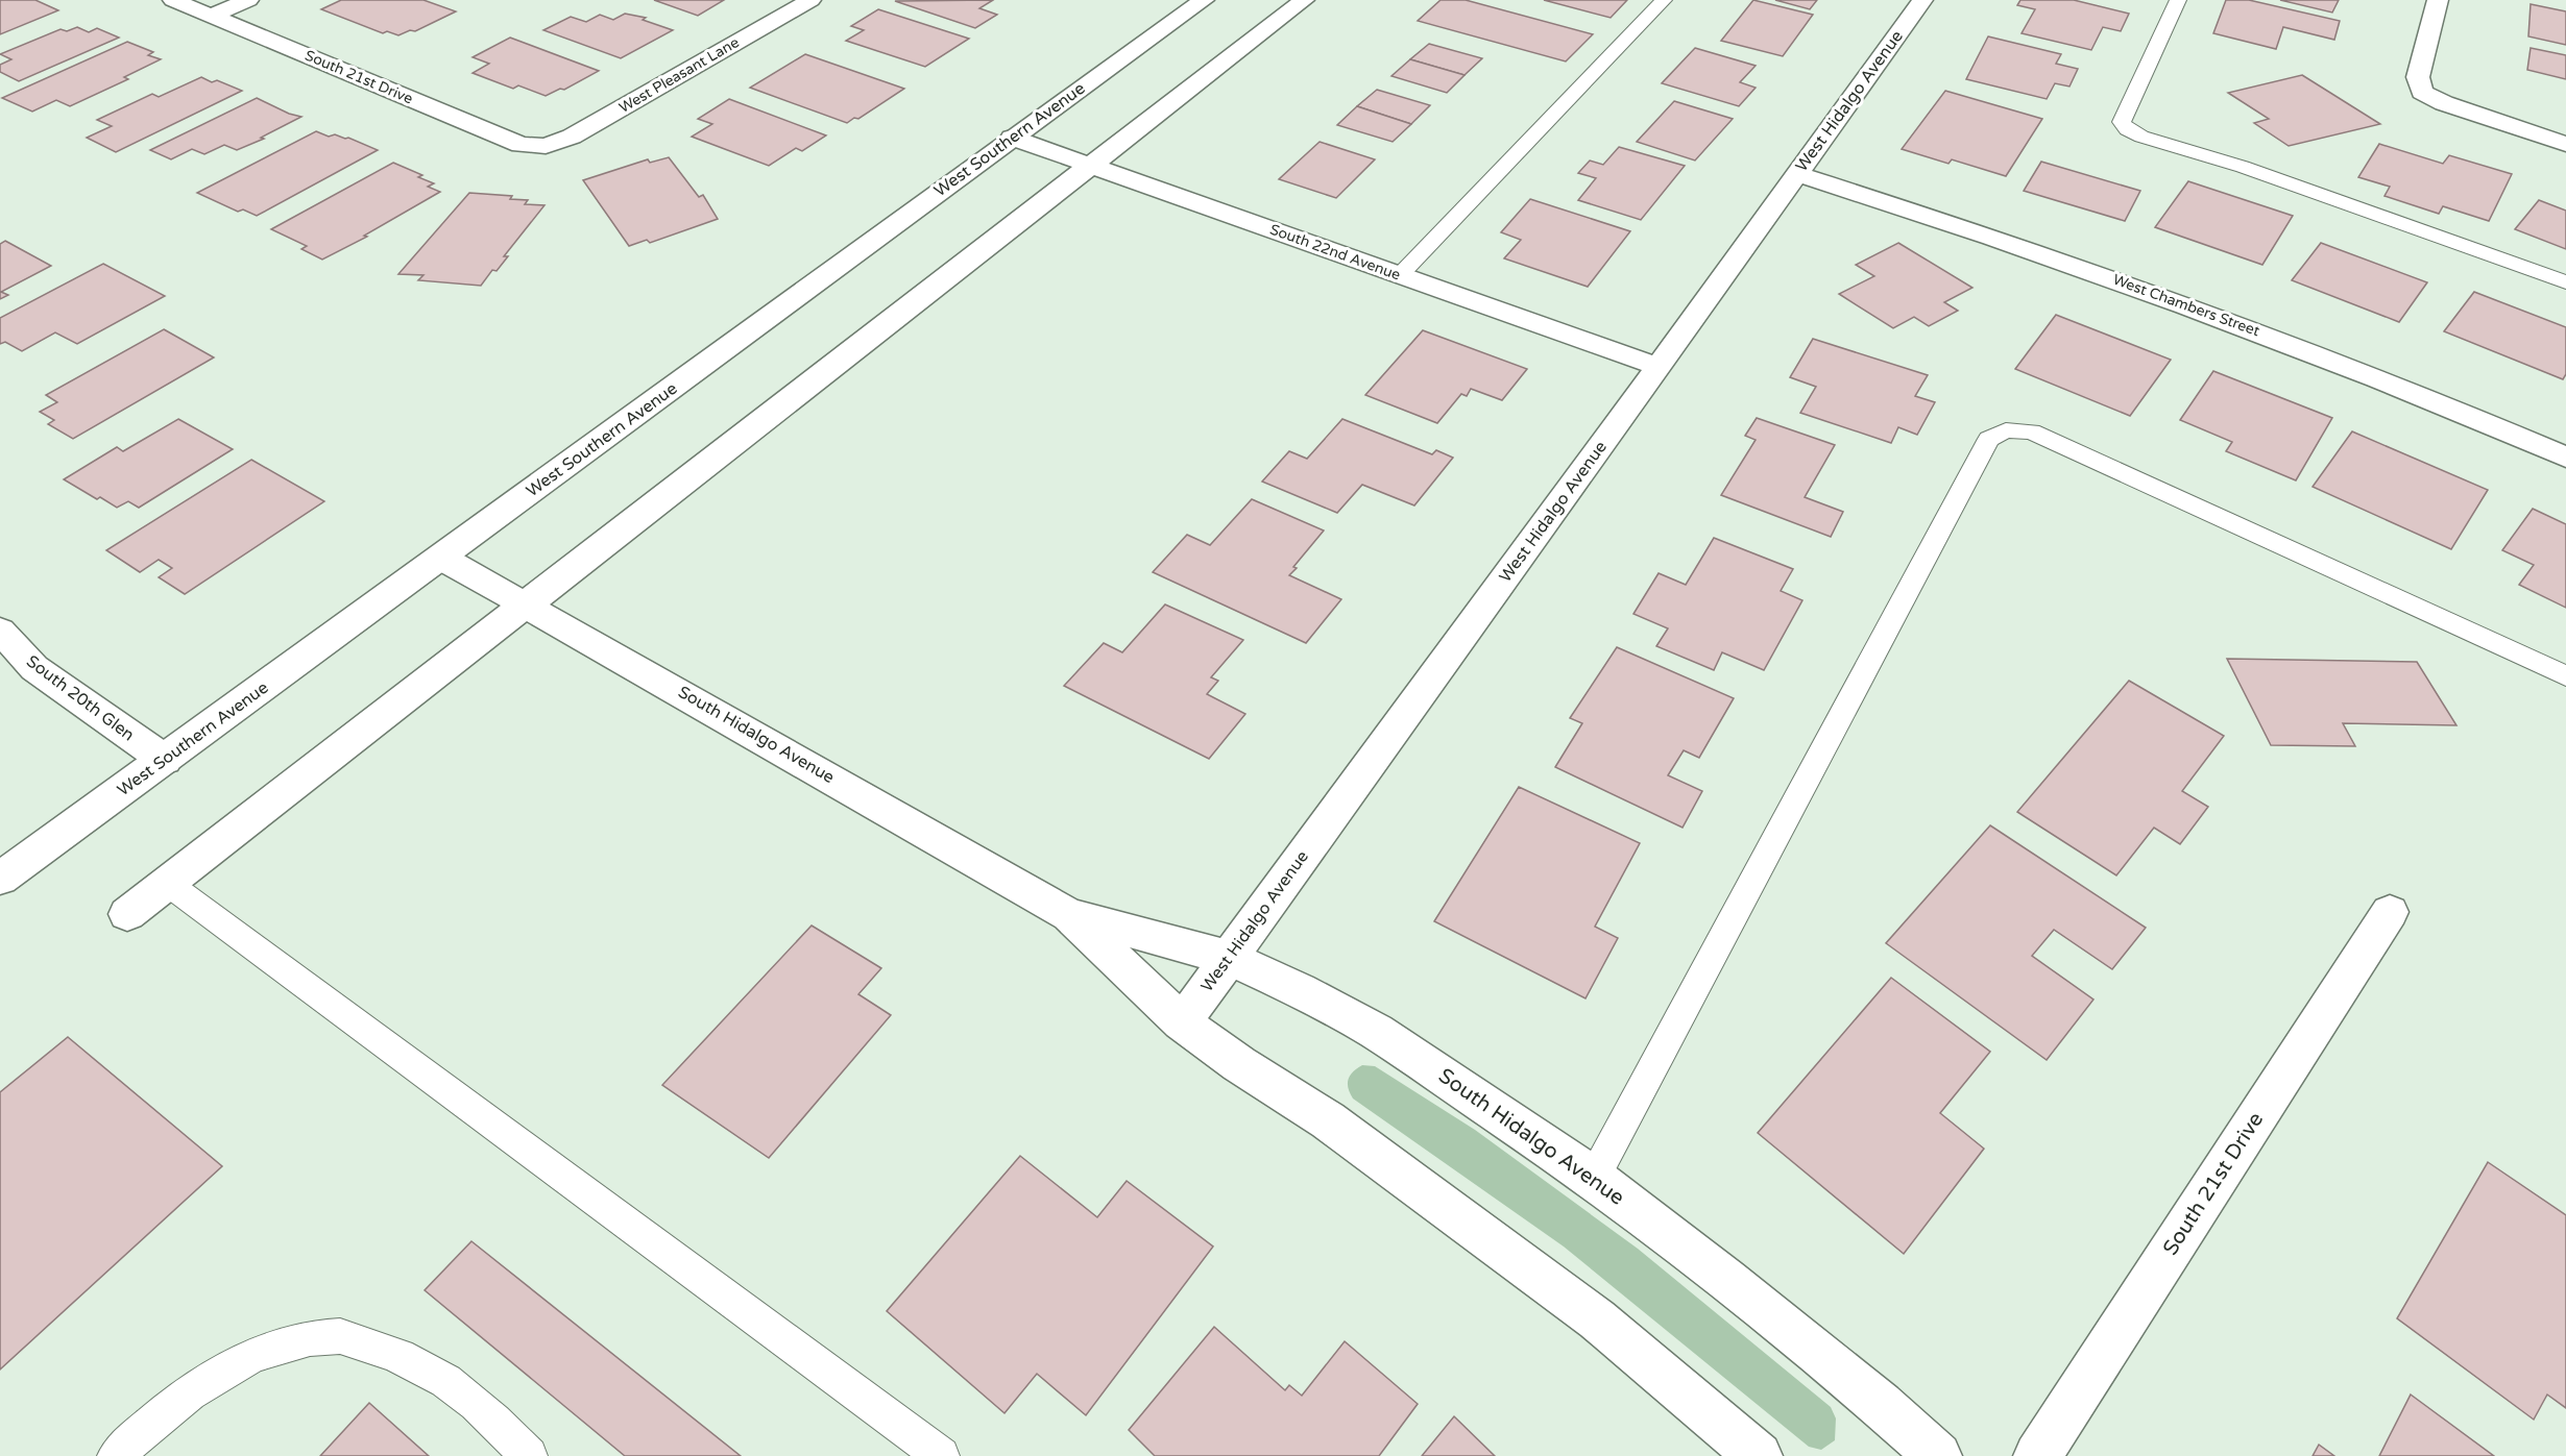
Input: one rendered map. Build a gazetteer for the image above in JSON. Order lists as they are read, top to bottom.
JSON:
{
  "streets": {
    "street": [
      "West Pleasant Lane",
      "South 21st Drive",
      "West Hidalgo Avenue",
      "West Southern Avenue",
      "South 22nd Avenue",
      "West Chambers Street",
      "South 20th Glen",
      "South Hidalgo Avenue"
    ]
  },
  "crossings": [
    ["West Pleasant Lane", "South 21st Drive"],
    ["West Hidalgo Avenue", "South 22nd Avenue"],
    ["West Hidalgo Avenue", "West Chambers Street"],
    ["West Hidalgo Avenue", "South Hidalgo Avenue"],
    ["West Southern Avenue", "South 22nd Avenue"],
    ["West Southern Avenue", "South 20th Glen"],
    ["West Southern Avenue", "South Hidalgo Avenue"]
  ]
}
